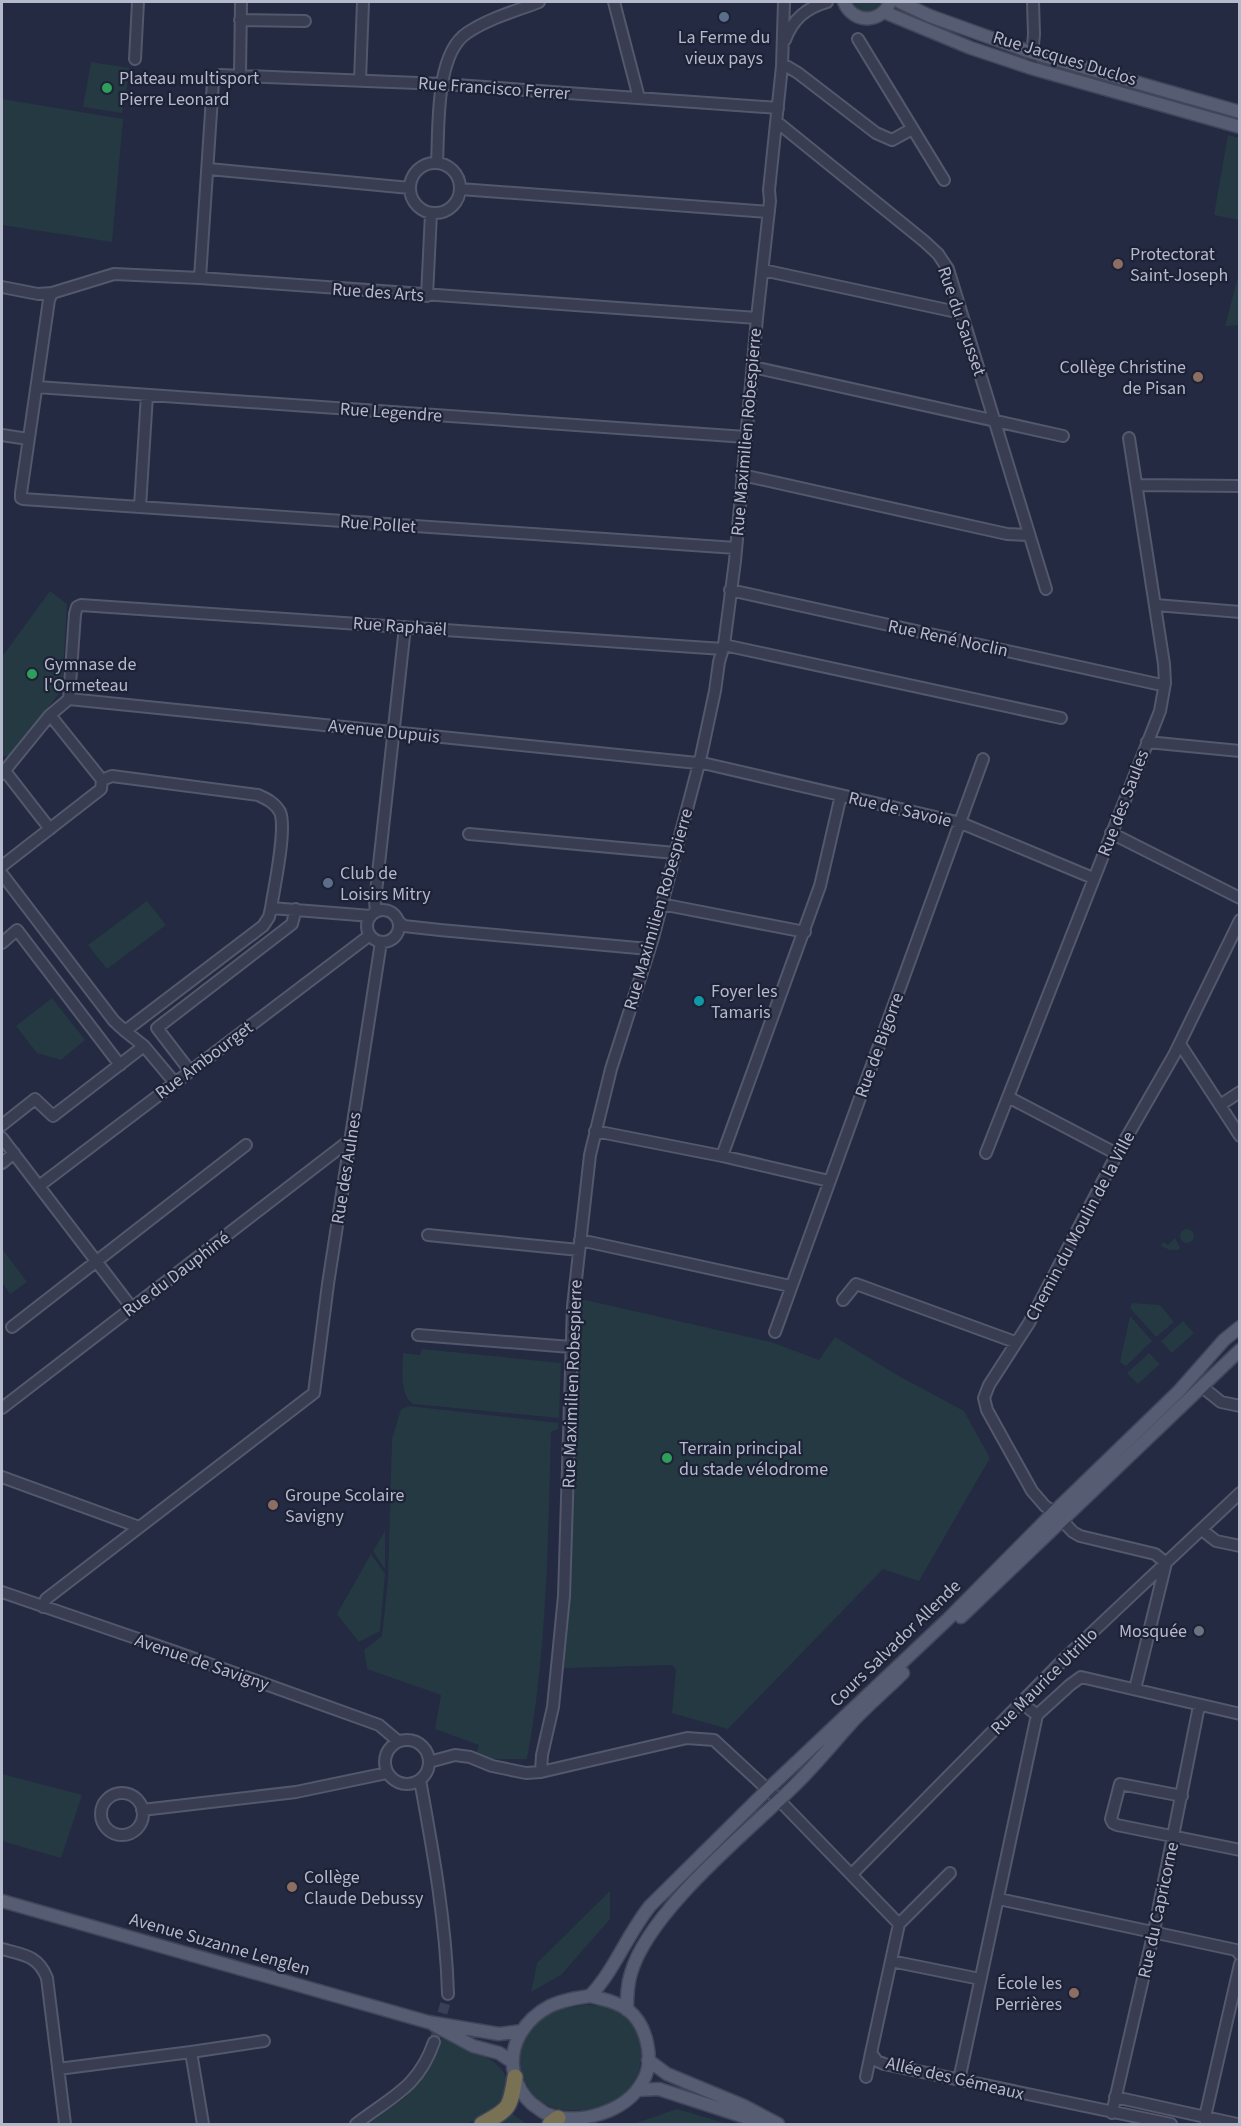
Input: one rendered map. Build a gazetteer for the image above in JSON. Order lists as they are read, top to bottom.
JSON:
{
  "streets": {
    "main road": ["Rue Jacques Duclos", "Cours Salvador Allende", "Avenue Suzanne Lenglen"],
    "street": [
      "Rue Francisco Ferrer",
      "Rue des Arts",
      "Rue du Sausset",
      "Rue Legendre",
      "Rue Maximilien Robespierre",
      "Rue Pollet",
      "Rue Raphaël",
      "Rue René Noclin",
      "Avenue Dupuis",
      "Rue des Saules",
      "Rue de Savoie",
      "Rue de Bigorre",
      "Rue Ambourget",
      "Rue des Aulnes",
      "Chemin du Moulin de la Ville",
      "Rue du Dauphiné",
      "Avenue de Savigny",
      "Rue Maurice Utrillo",
      "Rue du Capricorne",
      "Allée des Gémeaux"
    ]
  },
  "crossings": [
    ["Rue Francisco Ferrer", "Rue Maximilien Robespierre"],
    ["Rue des Arts", "Rue Maximilien Robespierre"],
    ["Rue du Sausset", "Rue Maximilien Robespierre"],
    ["Rue Legendre", "Rue Maximilien Robespierre"],
    ["Rue Maximilien Robespierre", "Rue Pollet"],
    ["Rue Maximilien Robespierre", "Rue Raphaël"],
    ["Rue Maximilien Robespierre", "Rue René Noclin"],
    ["Rue Maximilien Robespierre", "Avenue Dupuis"],
    ["Rue Maximilien Robespierre", "Rue de Savoie"],
    ["Rue Raphaël", "Avenue Dupuis"],
    ["Rue René Noclin", "Rue des Saules"],
    ["Avenue Dupuis", "Rue de Savoie"],
    ["Rue des Saules", "Rue de Savoie"],
    ["Rue de Savoie", "Rue de Bigorre"],
    ["Rue Ambourget", "Rue des Aulnes"],
    ["Rue des Aulnes", "Rue du Dauphiné"],
    ["Chemin du Moulin de la Ville", "Cours Salvador Allende"],
    ["Cours Salvador Allende", "Avenue Suzanne Lenglen"],
    ["Rue du Capricorne", "Allée des Gémeaux"]
  ],
  "places": [
    "La Ferme du vieux pays",
    "Plateau multisport Pierre Leonard",
    "Protectorat Saint-Joseph",
    "Collège Christine de Pisan",
    "Gymnase de l'Ormeteau",
    "Club de Loisirs Mitry",
    "Foyer les Tamaris",
    "Terrain principal du stade vélodrome",
    "Groupe Scolaire Savigny",
    "Mosquée",
    "Collège Claude Debussy",
    "École les Perrières"
  ]
}
